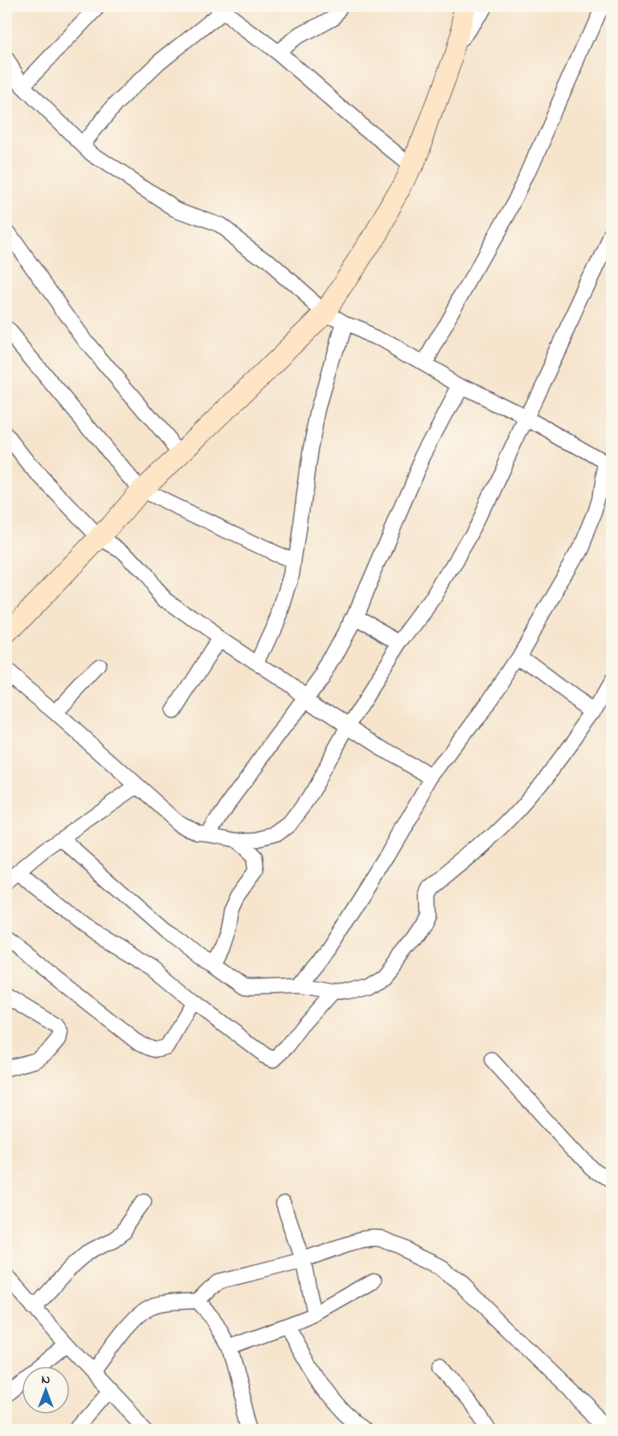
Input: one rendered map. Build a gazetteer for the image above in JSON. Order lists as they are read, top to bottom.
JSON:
{
  "north": "top"
}
